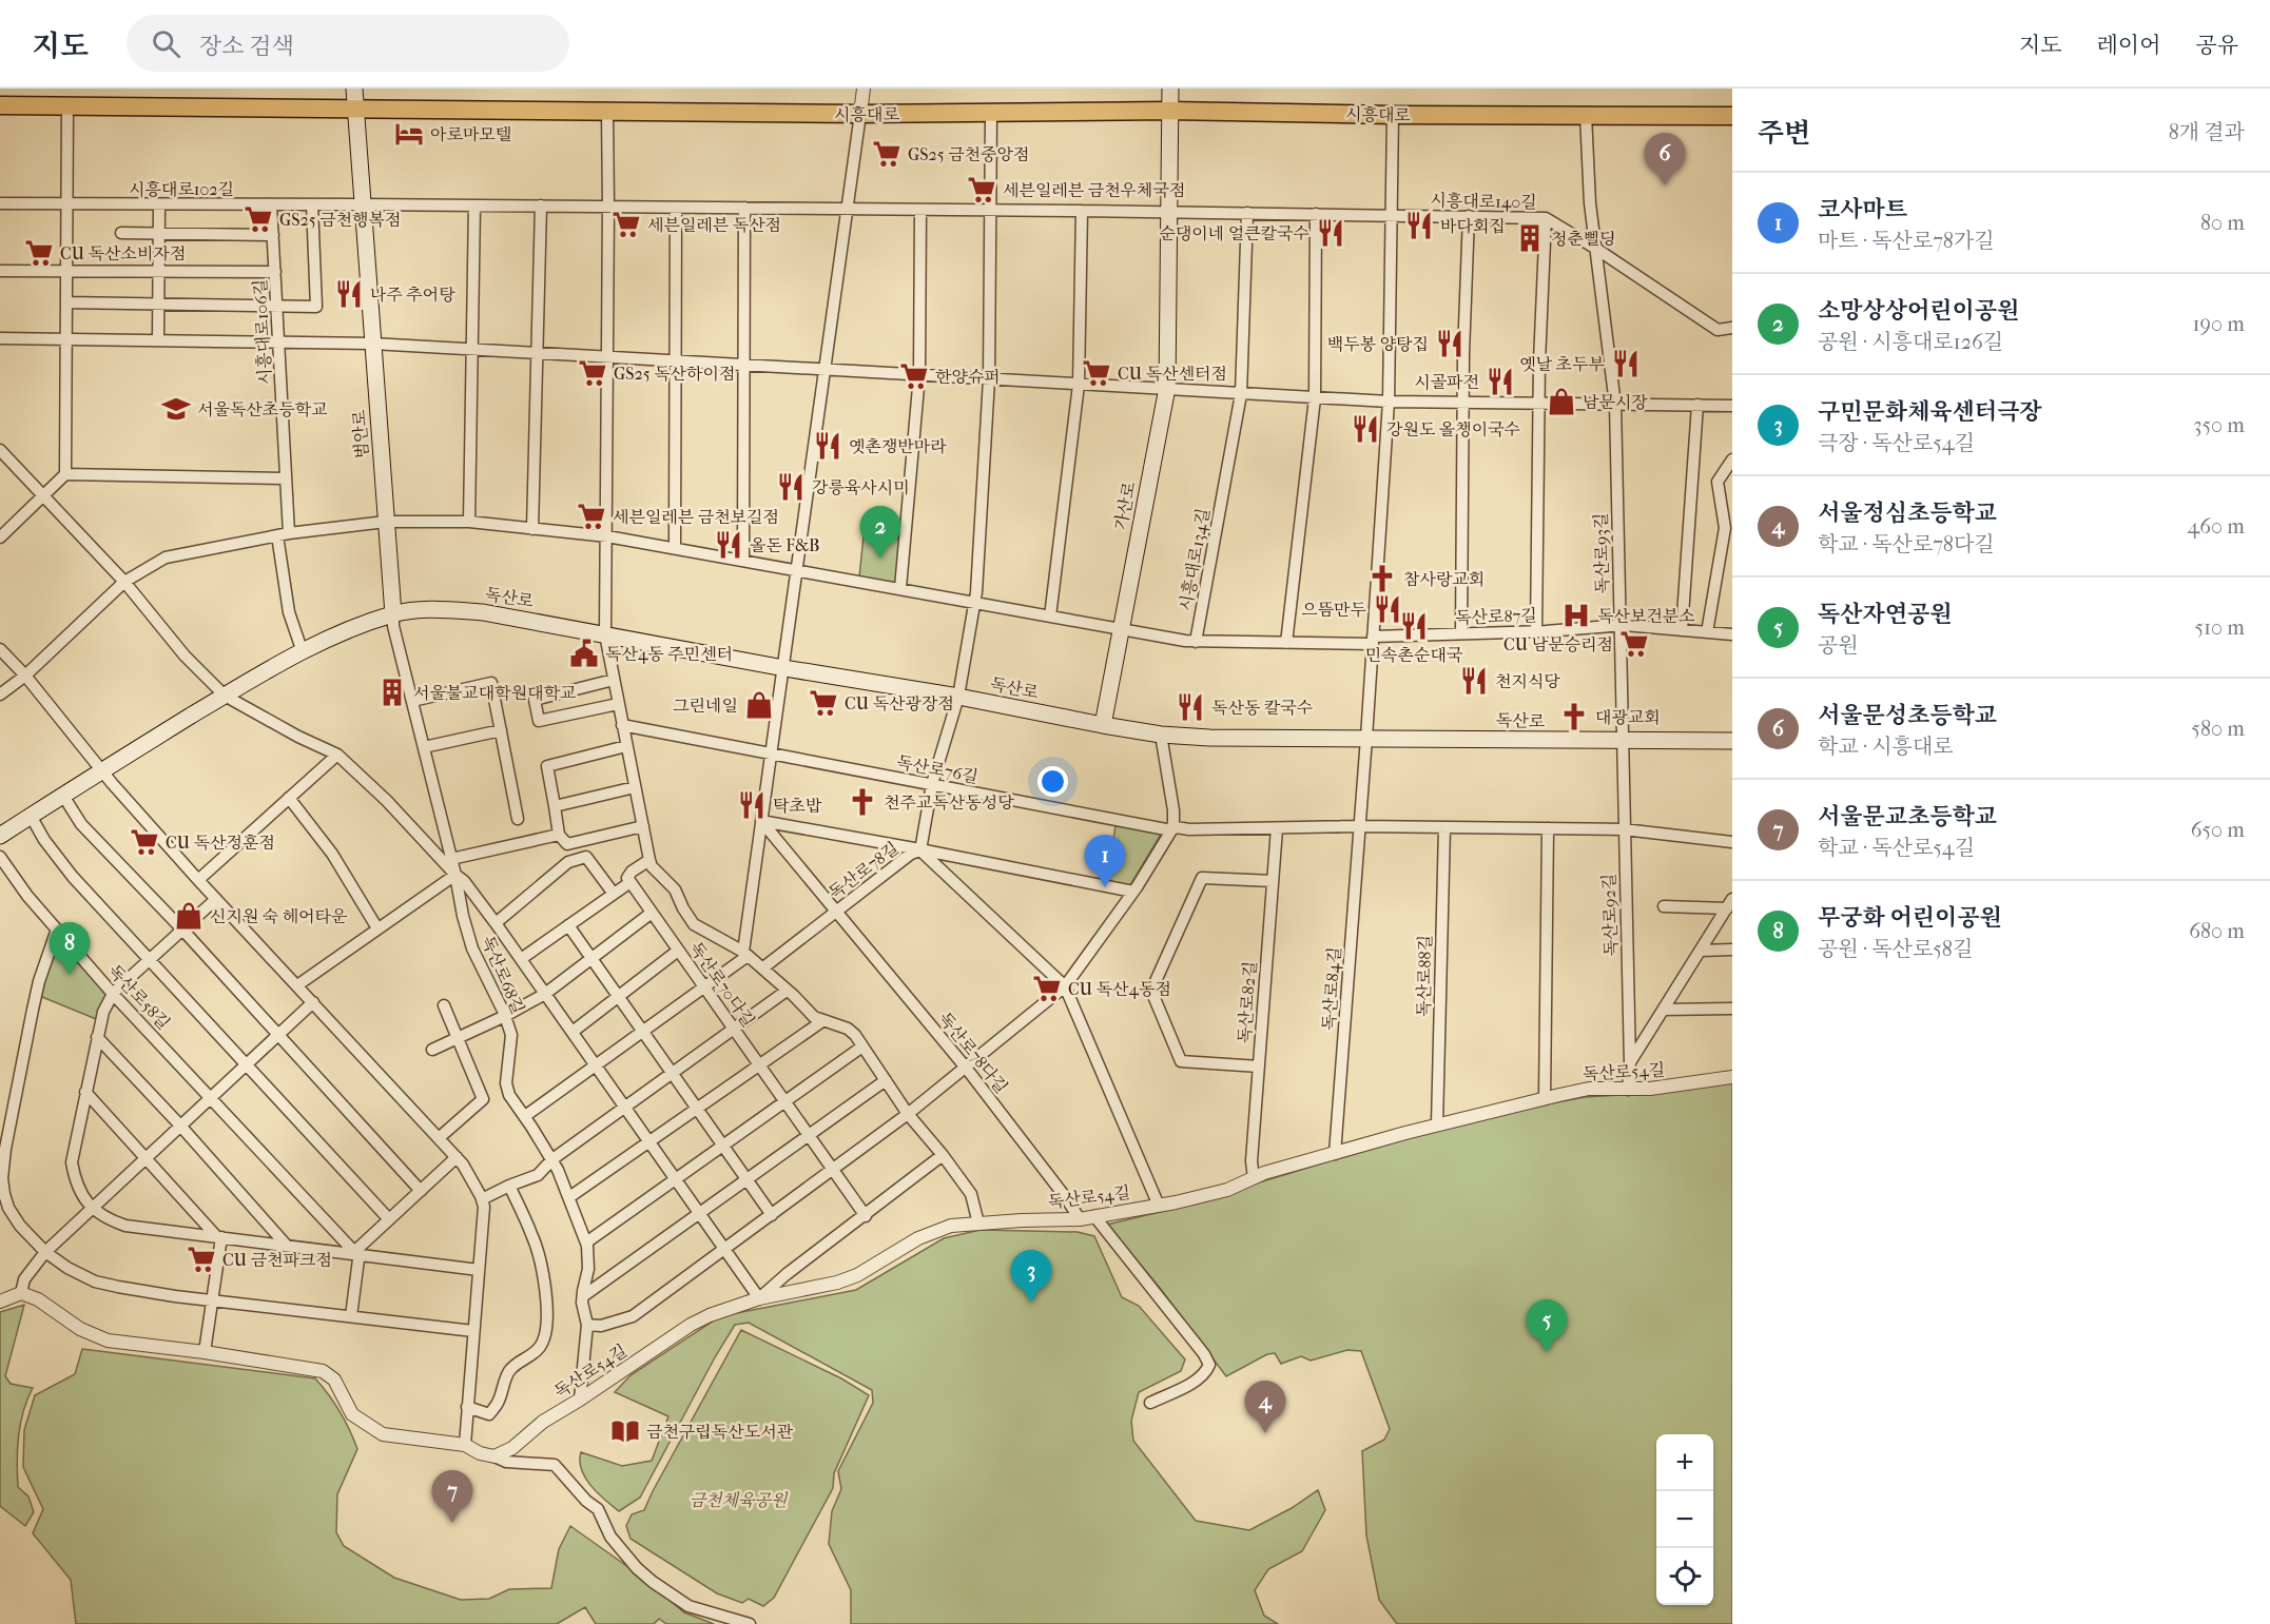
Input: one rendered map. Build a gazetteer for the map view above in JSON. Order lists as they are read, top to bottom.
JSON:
{
  "streets": {
    "main road": [
      "시흥대로",
      "범안로",
      "가산로",
      "독산로"
    ],
    "street": [
      "시흥대로102길",
      "시흥대로140길",
      "시흥대로106길",
      "독산로93길",
      "시흥대로134길",
      "독산로87길",
      "독산로76길",
      "독산로78길",
      "독산로92길",
      "독산로68길",
      "독산로88길",
      "독산로70다길",
      "독산로84길",
      "독산로58길",
      "독산로82길",
      "독산로78다길",
      "독산로54길"
    ]
  },
  "crossings": [
    ["시흥대로", "범안로"],
    ["시흥대로", "가산로"],
    ["시흥대로", "독산로93길"],
    ["시흥대로", "독산로78길"],
    ["시흥대로", "독산로84길"],
    ["시흥대로102길", "시흥대로106길"],
    ["시흥대로102길", "범안로"],
    ["시흥대로140길", "독산로93길"],
    ["시흥대로140길", "시흥대로134길"],
    ["시흥대로140길", "독산로84길"],
    ["범안로", "독산로"],
    ["범안로", "독산로68길"],
    ["가산로", "독산로"],
    ["독산로93길", "독산로"],
    ["독산로93길", "독산로87길"],
    ["독산로93길", "독산로92길"],
    ["독산로", "독산로78길"],
    ["독산로", "독산로92길"],
    ["독산로", "독산로68길"],
    ["독산로", "독산로84길"],
    ["독산로87길", "독산로84길"],
    ["독산로76길", "독산로78길"],
    ["독산로76길", "독산로82길"],
    ["독산로78길", "독산로78다길"],
    ["독산로92길", "독산로54길"],
    ["독산로68길", "독산로54길"],
    ["독산로88길", "독산로54길"],
    ["독산로84길", "독산로54길"],
    ["독산로82길", "독산로54길"],
    ["독산로78다길", "독산로54길"]
  ],
  "parks": ["금천체육공원"],
  "places": {
    "hotel": ["아로마모텔"],
    "supermarket": [
      "GS25 금천중앙점",
      "세븐일레븐 금천우체국점",
      "GS25 금천행복점",
      "세븐일레븐 독산점",
      "CU 독산소비자점",
      "GS25 독산하이점",
      "CU 독산센터점",
      "한양슈퍼",
      "세븐일레븐 금천보길점",
      "CU 남문승리점",
      "CU 독산광장점",
      "CU 독산정훈점",
      "CU 독산4동점",
      "CU 금천파크점"
    ],
    "restaurant": [
      "바다회집",
      "순댕이네 얼큰칼국수",
      "나주 추어탕",
      "백두봉 양탕집",
      "옛날 초두부",
      "시골파전",
      "강원도 올챙이국수",
      "옛촌쟁반마라",
      "강릉육사시미",
      "올돈 F&B",
      "으뜸만두",
      "민속촌순대국",
      "천지식당",
      "독산동 칼국수",
      "탁초밥"
    ],
    "building": ["청춘삘딩", "서울불교대학원대학교"],
    "shop": ["남문시장", "그린네일", "신지원 숙 헤어타운"],
    "school or university": ["서울독산초등학교"],
    "church": ["참사랑교회", "대광교회", "천주교독산동성당"],
    "hospital": ["독산보건분소"],
    "public building": ["독산4동 주민센터"],
    "library": ["금천구립독산도서관"]
  },
  "page": {
    "header": "지도",
    "search": "장소 검색",
    "nav": ["지도", "레이어", "공유"],
    "heading": ["주변", "8개 결과"],
    "pins": [
      "6",
      "2",
      "1",
      "8",
      "3",
      "5",
      "4",
      "7"
    ],
    "list": [
      {
        "mark": "1",
        "name": "코사마트",
        "note": "마트 · 독산로78가길",
        "value": "80 m"
      },
      {
        "mark": "2",
        "name": "소망상상어린이공원",
        "note": "공원 · 시흥대로126길",
        "value": "190 m"
      },
      {
        "mark": "3",
        "name": "구민문화체육센터극장",
        "note": "극장 · 독산로54길",
        "value": "350 m"
      },
      {
        "mark": "4",
        "name": "서울정심초등학교",
        "note": "학교 · 독산로78다길",
        "value": "460 m"
      },
      {
        "mark": "5",
        "name": "독산자연공원",
        "note": "공원",
        "value": "510 m"
      },
      {
        "mark": "6",
        "name": "서울문성초등학교",
        "note": "학교 · 시흥대로",
        "value": "580 m"
      },
      {
        "mark": "7",
        "name": "서울문교초등학교",
        "note": "학교 · 독산로54길",
        "value": "650 m"
      },
      {
        "mark": "8",
        "name": "무궁화 어린이공원",
        "note": "공원 · 독산로58길",
        "value": "680 m"
      }
    ],
    "map_buttons": ["+", "−"]
  }
}
